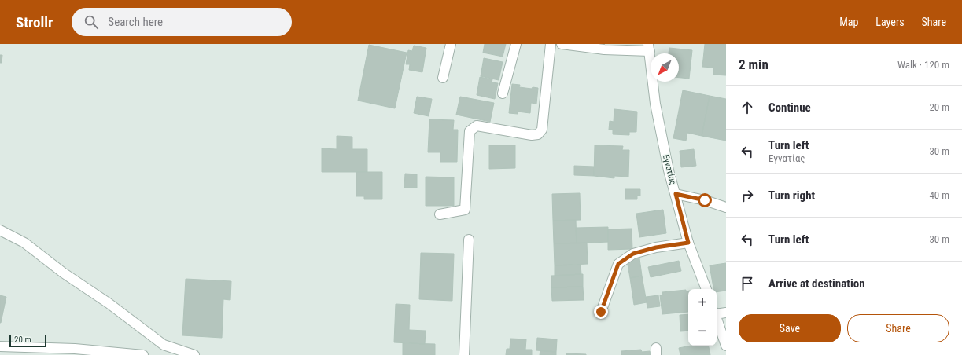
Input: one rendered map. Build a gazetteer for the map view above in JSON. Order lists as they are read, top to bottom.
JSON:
{
  "streets": {
    "street": ["Εγνατίας"]
  },
  "scale_bar": "20 m",
  "north": "bottom left",
  "page": {
    "header": "Strollr",
    "search": "Search here",
    "nav": ["Map", "Layers", "Share"],
    "heading": ["2 min", "Walk · 120 m"],
    "list": [
      ["Continue", "20 m"],
      ["Turn left", "Εγνατίας", "30 m"],
      ["Turn right", "40 m"],
      ["Turn left", "30 m"],
      "Arrive at destination"
    ],
    "map_buttons": ["+", "−"],
    "buttons": ["Save", "Share"],
    "scale": "20 m"
  }
}
